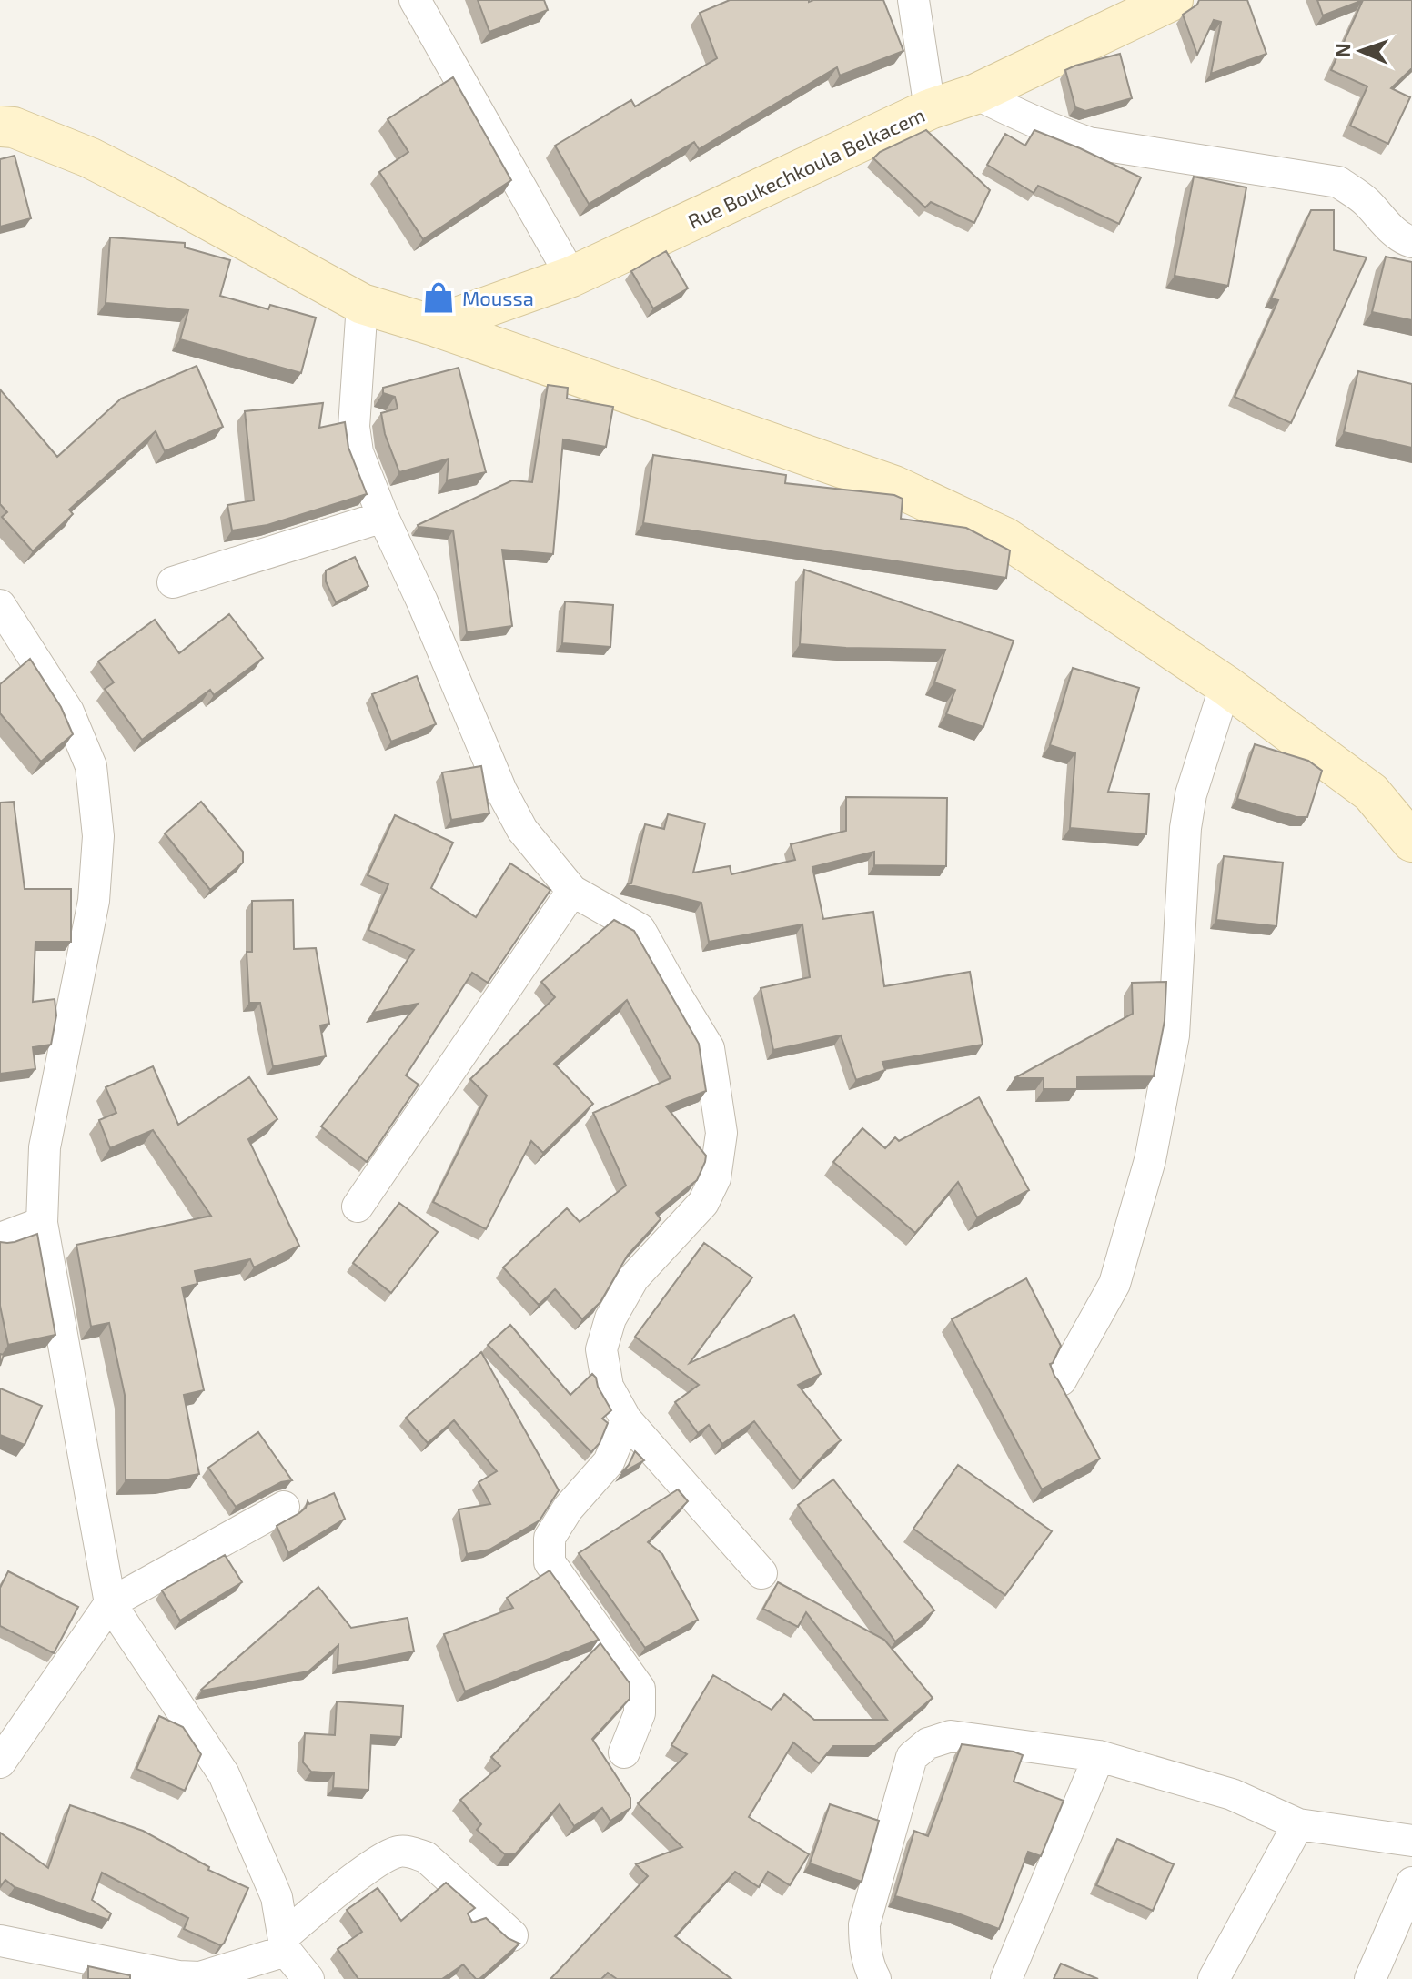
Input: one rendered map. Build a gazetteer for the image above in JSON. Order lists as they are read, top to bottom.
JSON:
{
  "streets": {
    "main road": ["Rue Boukechkoula Belkacem"]
  },
  "places": {
    "shop": ["Moussa"]
  },
  "north": "left"
}
